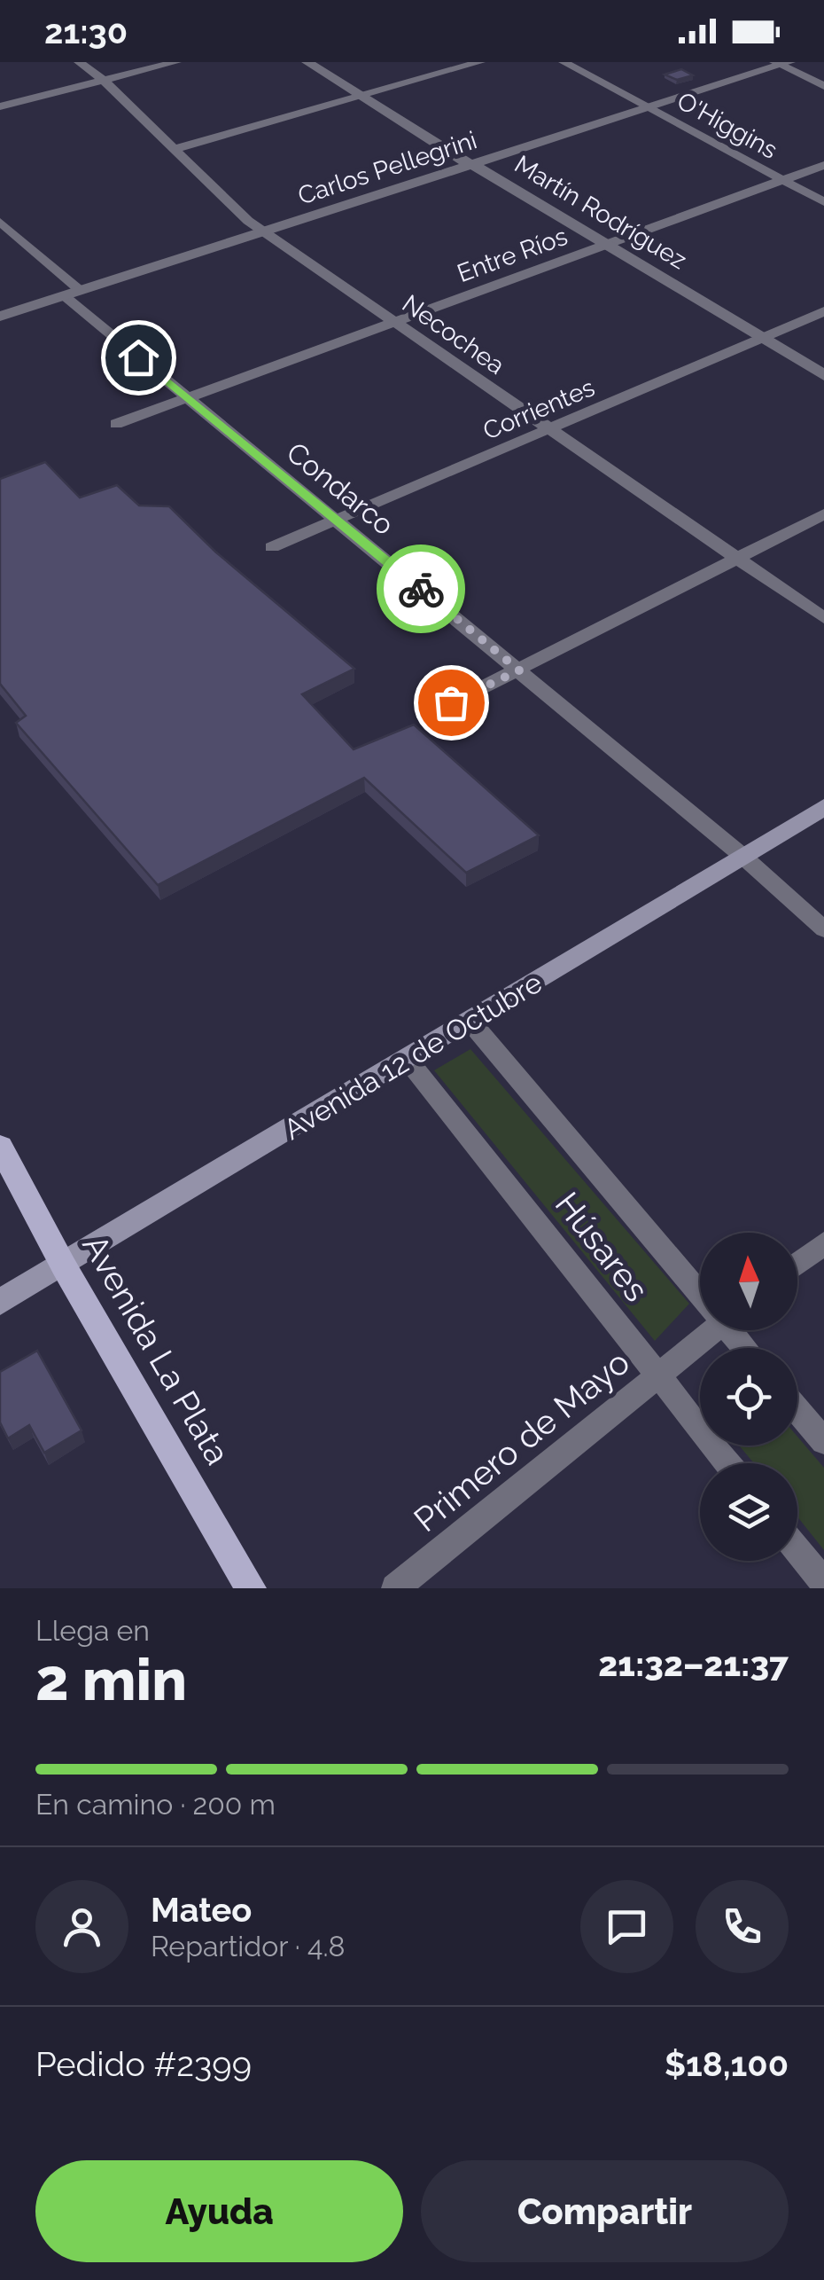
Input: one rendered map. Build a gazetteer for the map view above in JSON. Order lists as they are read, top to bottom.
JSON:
{
  "streets": {
    "main road": ["Avenida 12 de Octubre", "Avenida La Plata"],
    "street": [
      "O'Higgins",
      "Carlos Pellegrini",
      "Martín Rodríguez",
      "Entre Ríos",
      "Necochea",
      "Corrientes",
      "Condarco",
      "Húsares",
      "Primero de Mayo"
    ]
  },
  "crossings": [
    ["O'Higgins", "Carlos Pellegrini"],
    ["O'Higgins", "Entre Ríos"],
    ["Carlos Pellegrini", "Martín Rodríguez"],
    ["Carlos Pellegrini", "Necochea"],
    ["Carlos Pellegrini", "Condarco"],
    ["Martín Rodríguez", "Entre Ríos"],
    ["Martín Rodríguez", "Corrientes"],
    ["Entre Ríos", "Necochea"],
    ["Entre Ríos", "Condarco"],
    ["Necochea", "Corrientes"],
    ["Corrientes", "Condarco"],
    ["Condarco", "Avenida 12 de Octubre"],
    ["Avenida 12 de Octubre", "Húsares"],
    ["Avenida 12 de Octubre", "Avenida La Plata"],
    ["Húsares", "Primero de Mayo"]
  ],
  "north": "top",
  "page": {
    "status": "21:30",
    "heading": ["2 min", "Llega en", "21:32–21:37"],
    "panel": [
      "Mateo",
      "Repartidor · 4.8",
      "Pedido #2399",
      "$18,100"
    ],
    "bar": "En camino · 200 m",
    "buttons": ["Ayuda", "Compartir"]
  }
}
